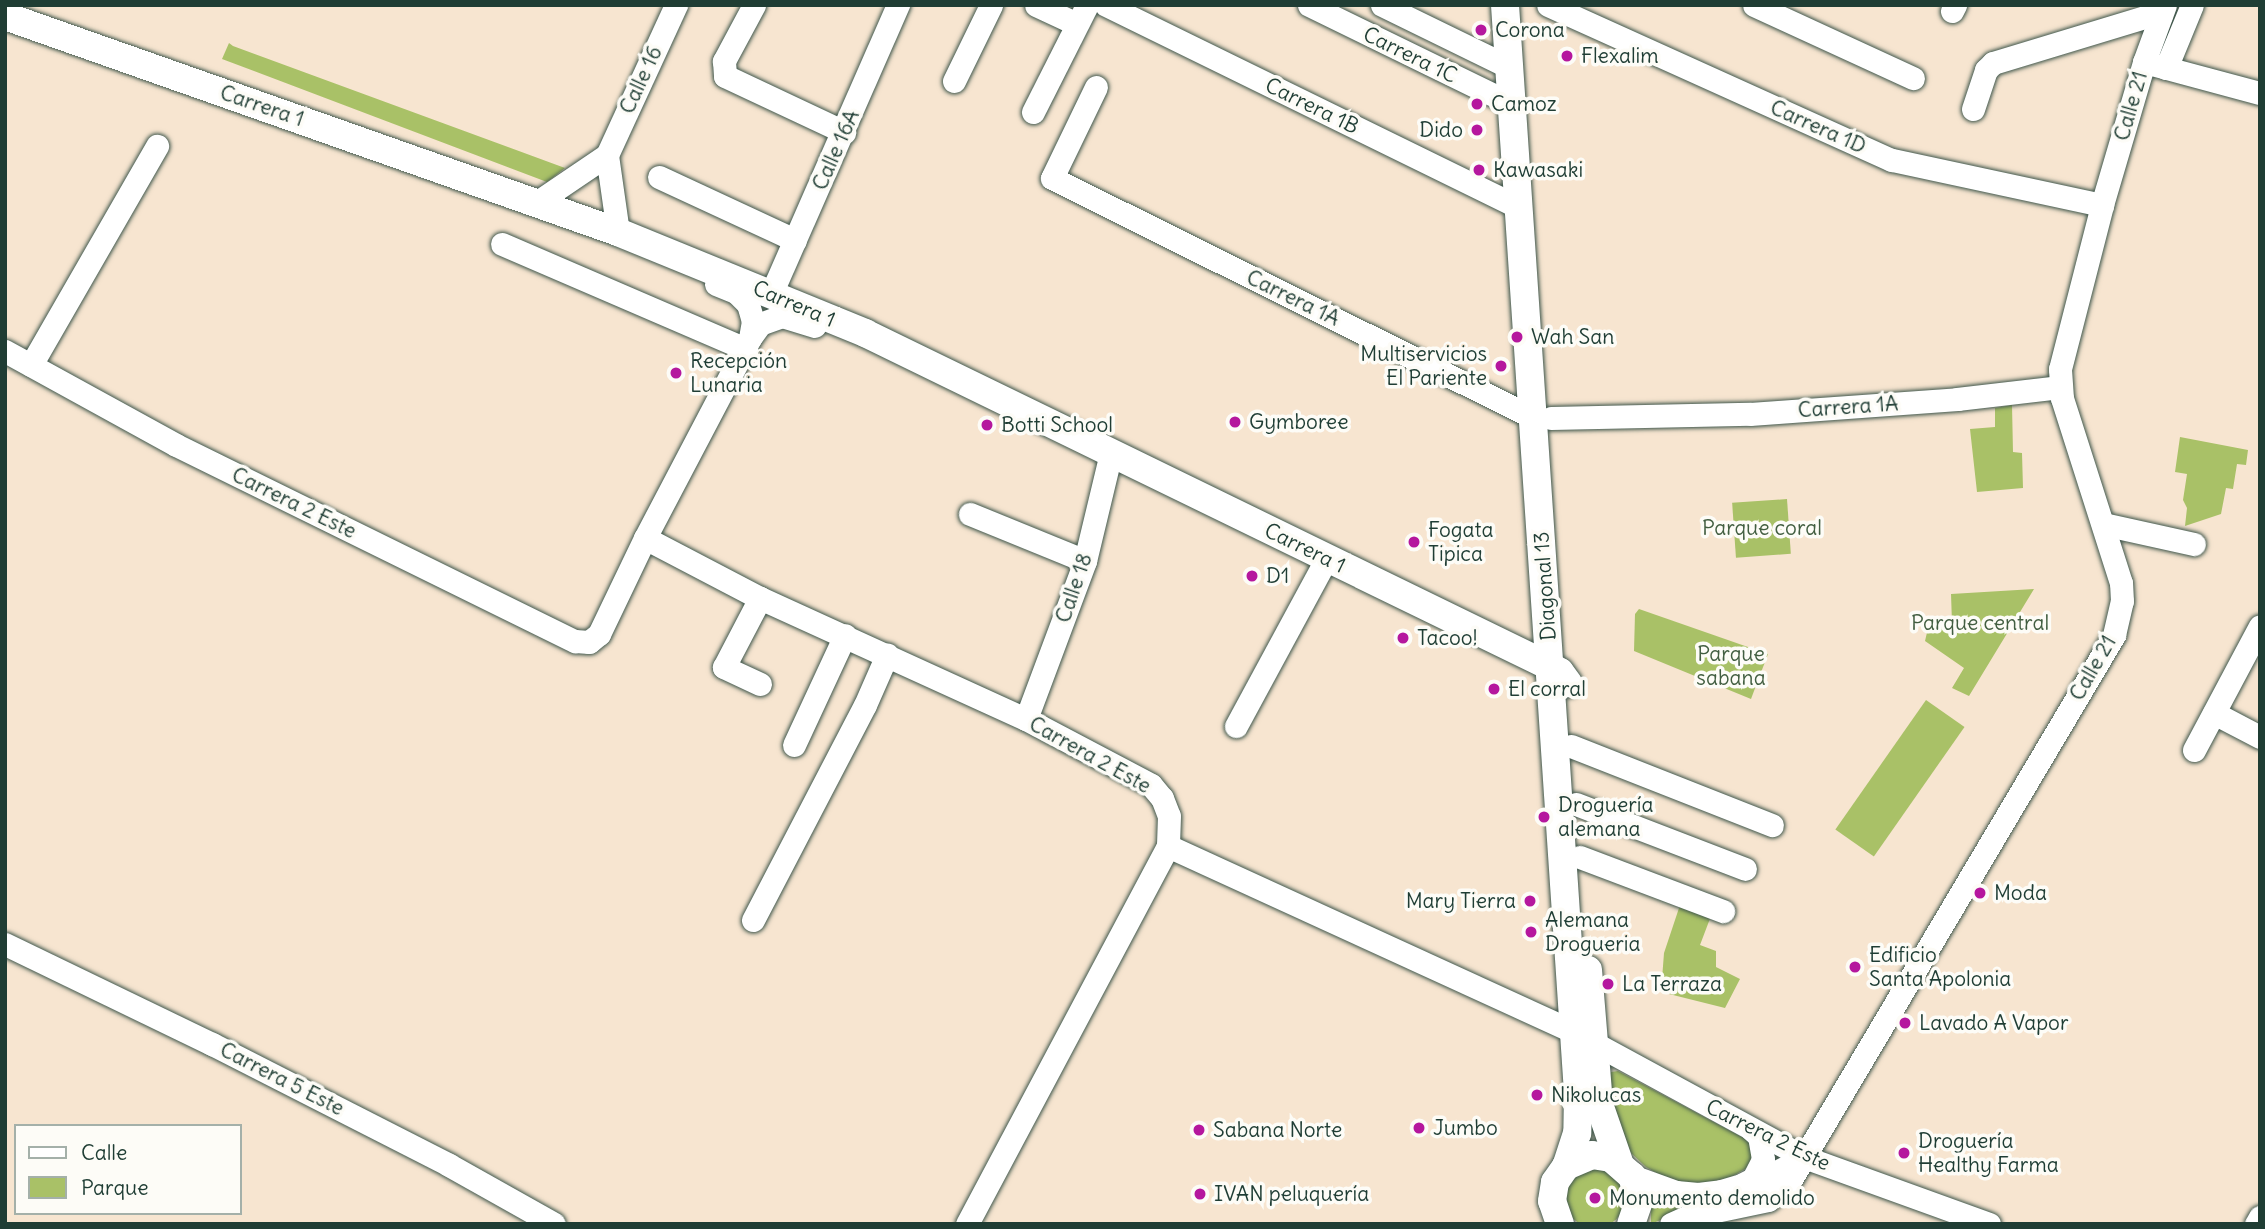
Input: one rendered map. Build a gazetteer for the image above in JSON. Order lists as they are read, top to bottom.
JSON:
{
  "streets": {
    "main road": ["Carrera 1", "Diagonal 13"],
    "street": [
      "Carrera 1C",
      "Calle 16",
      "Carrera 1B",
      "Calle 21",
      "Carrera 1D",
      "Calle 16A",
      "Carrera 1A",
      "Carrera 2 Este",
      "Calle 18",
      "Carrera 5 Este"
    ]
  },
  "crossings": [
    ["Carrera 1C", "Diagonal 13"],
    ["Carrera 1", "Calle 16A"],
    ["Carrera 1", "Diagonal 13"],
    ["Carrera 1", "Calle 18"],
    ["Carrera 1B", "Diagonal 13"],
    ["Calle 21", "Carrera 1D"],
    ["Calle 21", "Carrera 1A"],
    ["Calle 21", "Carrera 2 Este"],
    ["Carrera 1A", "Diagonal 13"],
    ["Carrera 2 Este", "Diagonal 13"],
    ["Carrera 2 Este", "Calle 18"]
  ],
  "parks": ["Parque coral", "Parque central", "Parque sabana"],
  "places": [
    "Corona",
    "Flexalim",
    "Camoz",
    "Dido",
    "Kawasaki",
    "Wah San",
    "Multiservicios El Pariente",
    "Recepción Lunaria",
    "Gymboree",
    "Botti School",
    "Fogata Tipica",
    "D1",
    "Tacoo!",
    "El corral",
    "Droguería alemana",
    "Moda",
    "Mary Tierra",
    "Alemana Drogueria",
    "Edificio Santa Apolonia",
    "La Terraza",
    "Lavado A Vapor",
    "Nikolucas",
    "Jumbo",
    "Sabana Norte",
    "Droguería Healthy Farma",
    "IVAN peluquería",
    "Monumento demolido"
  ],
  "legend": ["Calle", "Parque"]
}
